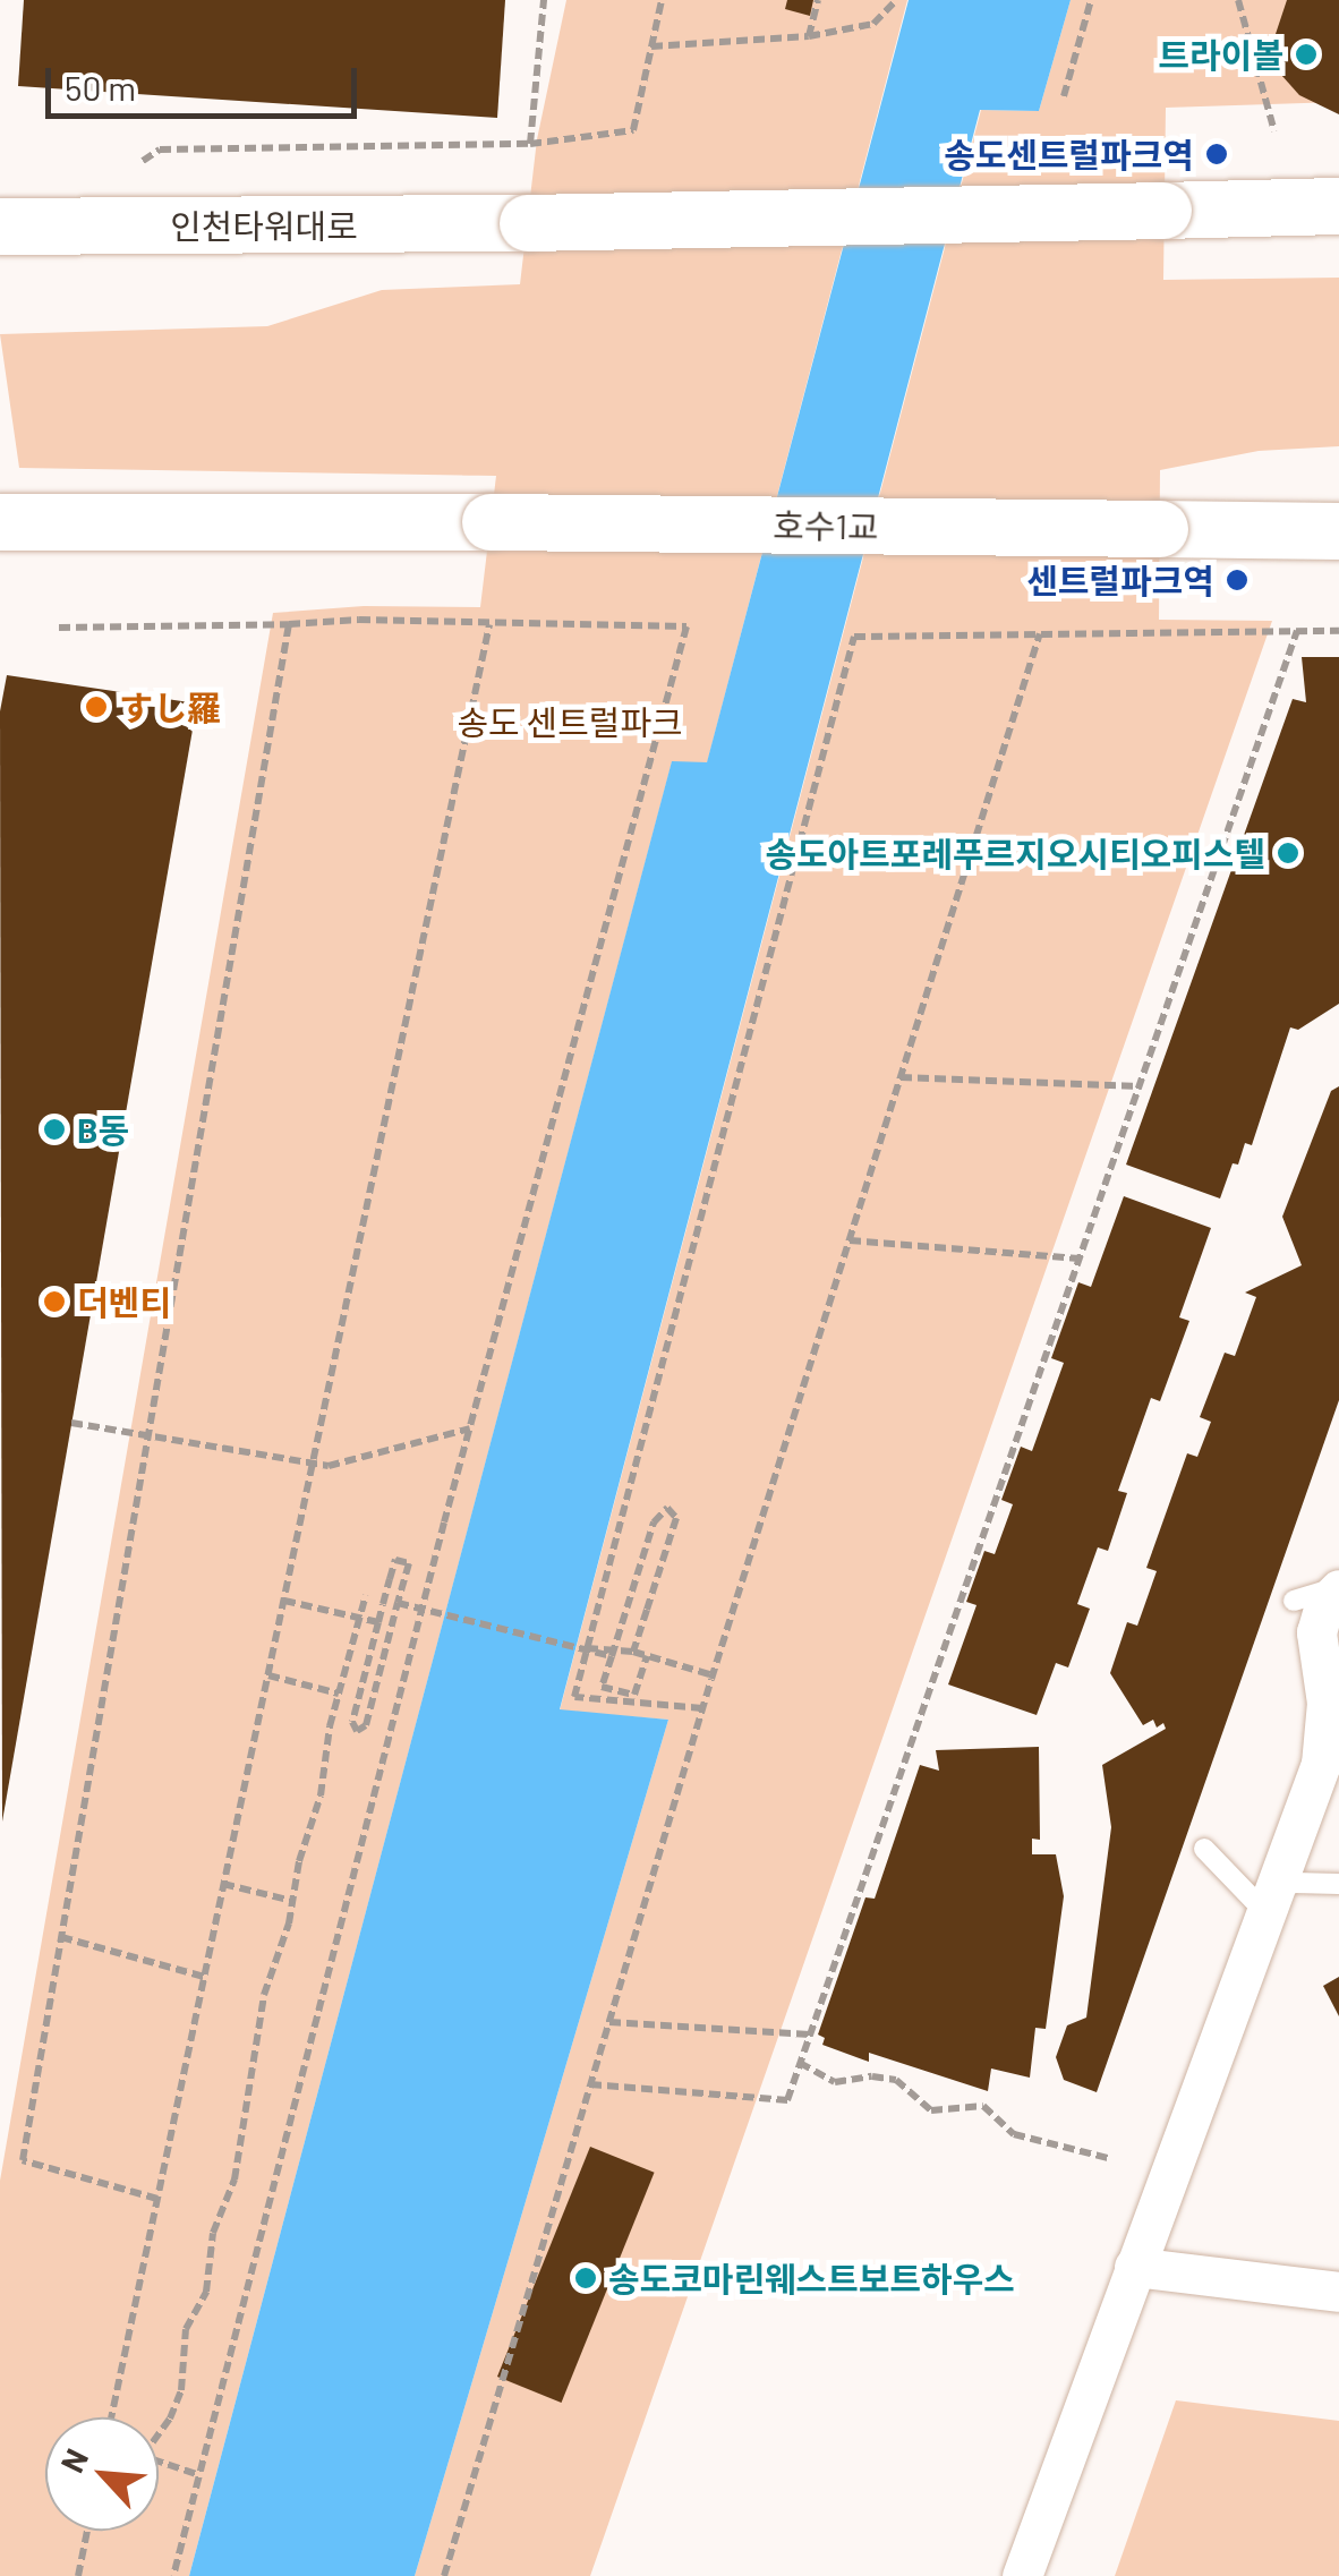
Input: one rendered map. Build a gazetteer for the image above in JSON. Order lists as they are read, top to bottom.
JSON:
{
  "streets": {
    "main road": ["인천타워대로", "호수1교"]
  },
  "parks": ["송도 센트럴파크"],
  "places": [
    "트라이볼",
    "송도센트럴파크역",
    "센트럴파크역",
    "すし羅",
    "송도아트포레푸르지오시티오피스텔",
    "B동",
    "더벤티",
    "송도코마린웨스트보트하우스"
  ],
  "scale_bar": "50 m",
  "north": "top left"
}
